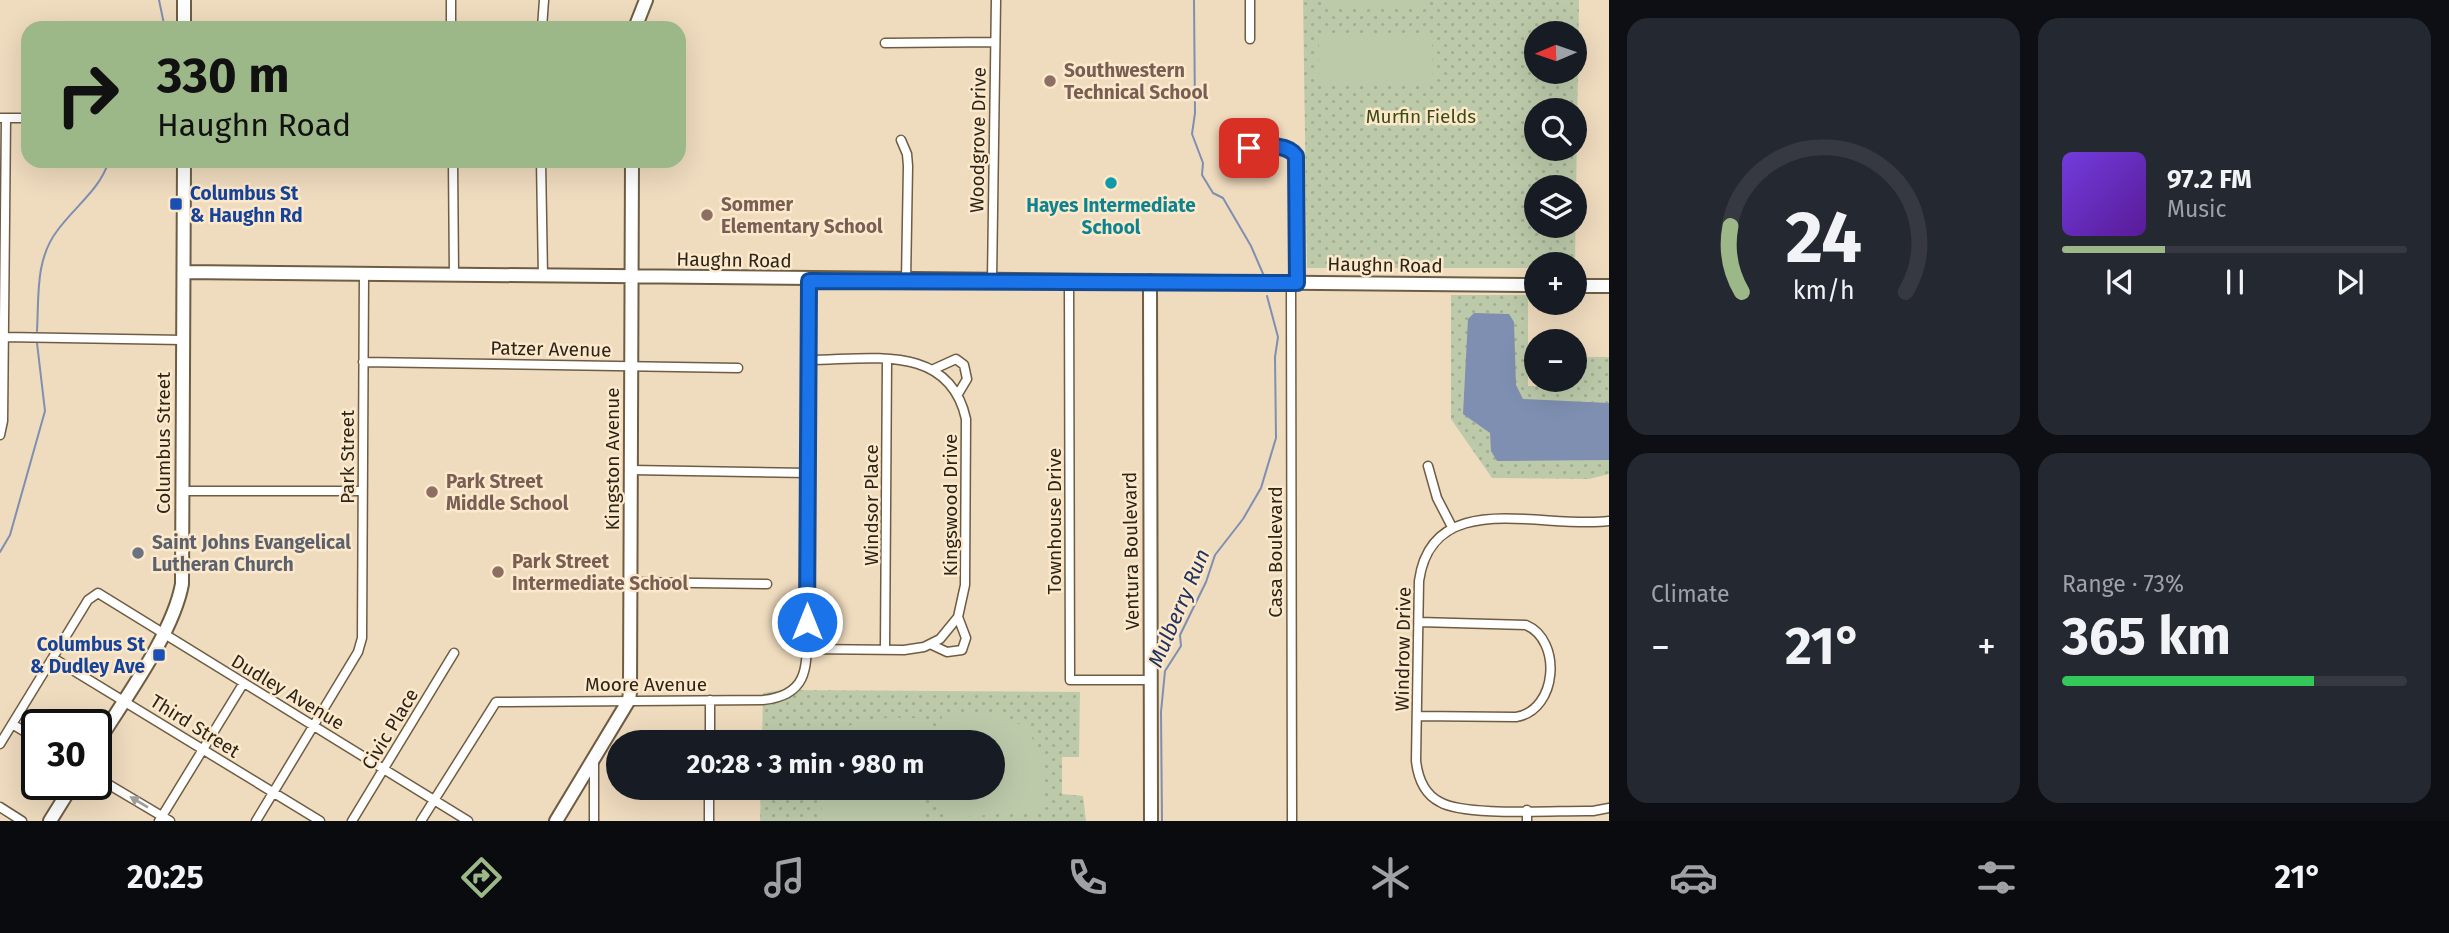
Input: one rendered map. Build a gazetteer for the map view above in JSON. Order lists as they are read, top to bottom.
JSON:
{
  "streets": {
    "street": [
      "Woodgrove Drive",
      "Haughn Road",
      "Patzer Avenue",
      "Columbus Street",
      "Park Street",
      "Kingston Avenue",
      "Windsor Place",
      "Kingswood Drive",
      "Townhouse Drive",
      "Ventura Boulevard",
      "Casa Boulevard",
      "Windrow Drive",
      "Moore Avenue",
      "Dudley Avenue",
      "Third Street",
      "Civic Place"
    ]
  },
  "crossings": [
    ["Woodgrove Drive", "Haughn Road"],
    ["Haughn Road", "Columbus Street"],
    ["Haughn Road", "Park Street"],
    ["Haughn Road", "Kingston Avenue"],
    ["Haughn Road", "Townhouse Drive"],
    ["Haughn Road", "Ventura Boulevard"],
    ["Haughn Road", "Casa Boulevard"],
    ["Patzer Avenue", "Park Street"],
    ["Patzer Avenue", "Kingston Avenue"],
    ["Columbus Street", "Dudley Avenue"],
    ["Columbus Street", "Third Street"],
    ["Park Street", "Dudley Avenue"],
    ["Park Street", "Third Street"],
    ["Kingston Avenue", "Moore Avenue"],
    ["Windsor Place", "Kingswood Drive"],
    ["Kingswood Drive", "Moore Avenue"],
    ["Townhouse Drive", "Ventura Boulevard"],
    ["Moore Avenue", "Dudley Avenue"],
    ["Dudley Avenue", "Third Street"],
    ["Dudley Avenue", "Civic Place"]
  ],
  "water": ["Mulberry Run"],
  "parks": ["Murfin Fields"],
  "places": {
    "other": [
      "Southwestern Technical School",
      "Hayes Intermediate School",
      "Sommer Elementary School",
      "Park Street Middle School",
      "Saint Johns Evangelical Lutheran Church",
      "Park Street Intermediate School"
    ],
    "transit": ["Columbus St & Haughn Rd", "Columbus St & Dudley Ave"]
  },
  "north": "left",
  "page": {
    "map_buttons": ["+", "−"],
    "turn": ["330 m", "Haughn Road"],
    "song": ["97.2 FM", "Music"],
    "tile": [
      "Climate",
      ["Range · 73%", "365 km"]
    ],
    "heat": ["−", "21°", "+"],
    "limit": "30",
    "trip": "20:28 · 3 min · 980 m",
    "tabs": ["20:25", "21°"],
    "gauge": ["24", "km/h"]
  }
}
